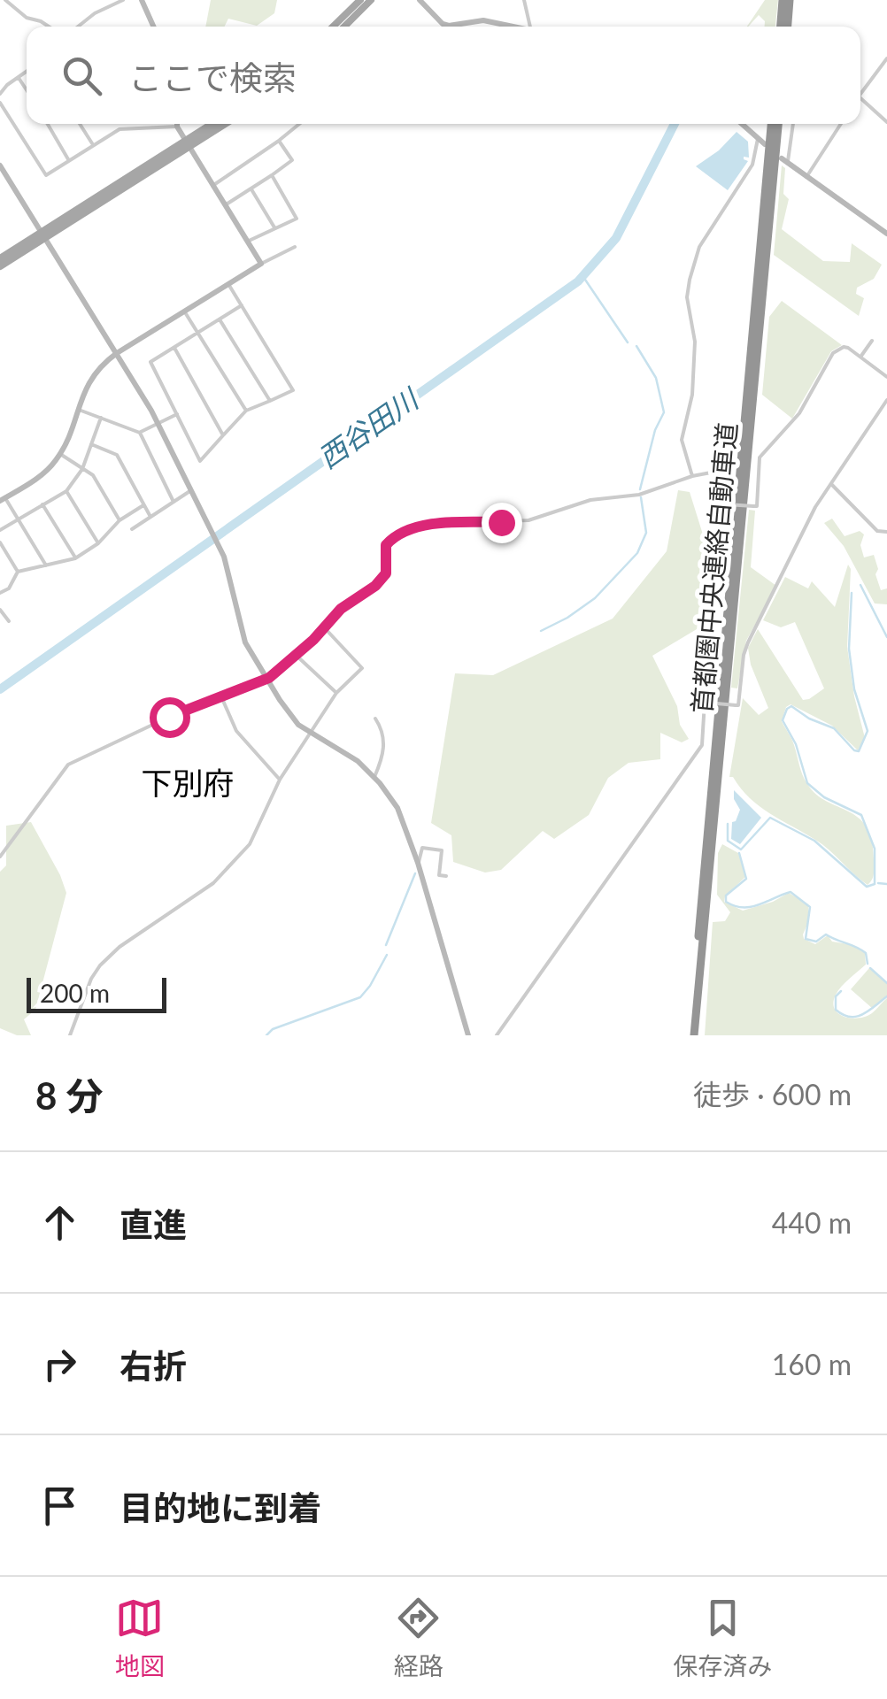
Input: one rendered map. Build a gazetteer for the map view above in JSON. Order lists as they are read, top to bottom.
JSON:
{
  "streets": {
    "highway": ["首都圏中央連絡自動車道"]
  },
  "districts": ["下別府"],
  "water": ["西谷田川"],
  "scale_bar": "200 m",
  "page": {
    "search": "ここで検索",
    "scale": "200 m",
    "heading": ["8 分", "徒歩 · 600 m"],
    "list": [
      ["直進", "440 m"],
      ["右折", "160 m"],
      "目的地に到着"
    ],
    "nav": ["地図", "経路", "保存済み"]
  }
}
